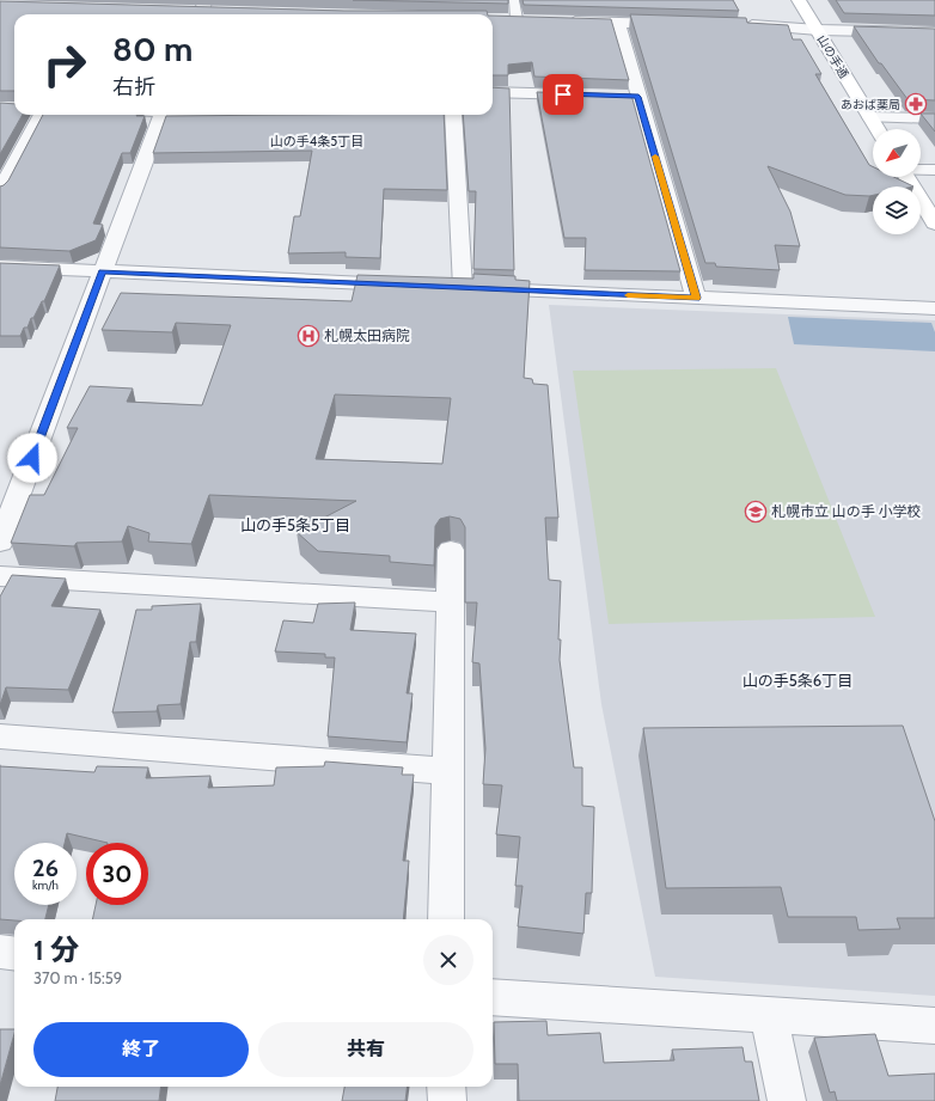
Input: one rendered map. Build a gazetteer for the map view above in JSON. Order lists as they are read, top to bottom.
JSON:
{
  "streets": {
    "main road": ["山の手通"]
  },
  "districts": ["山の手4条5丁目", "山の手5条5丁目", "山の手5条6丁目"],
  "places": {
    "pharmacy": ["あおば薬局"],
    "hospital": ["札幌太田病院"],
    "school or university": ["札幌市立 山の手 小学校"]
  },
  "north": "bottom left",
  "page": {
    "turn": ["80 m", "右折"],
    "speed": "26 km/h",
    "limit": "30",
    "heading": ["1 分", "370 m · 15:59"],
    "buttons": ["終了", "共有"]
  }
}
